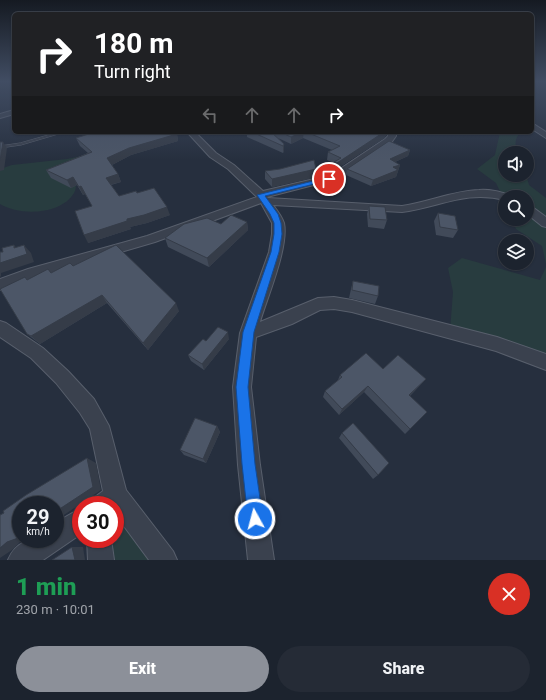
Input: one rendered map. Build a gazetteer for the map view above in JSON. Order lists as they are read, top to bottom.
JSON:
{
  "page": {
    "turn": ["180 m", "Turn right"],
    "speed": "29 km/h",
    "limit": "30",
    "heading": ["1 min", "230 m · 10:01"],
    "buttons": ["Exit", "Share"]
  }
}
